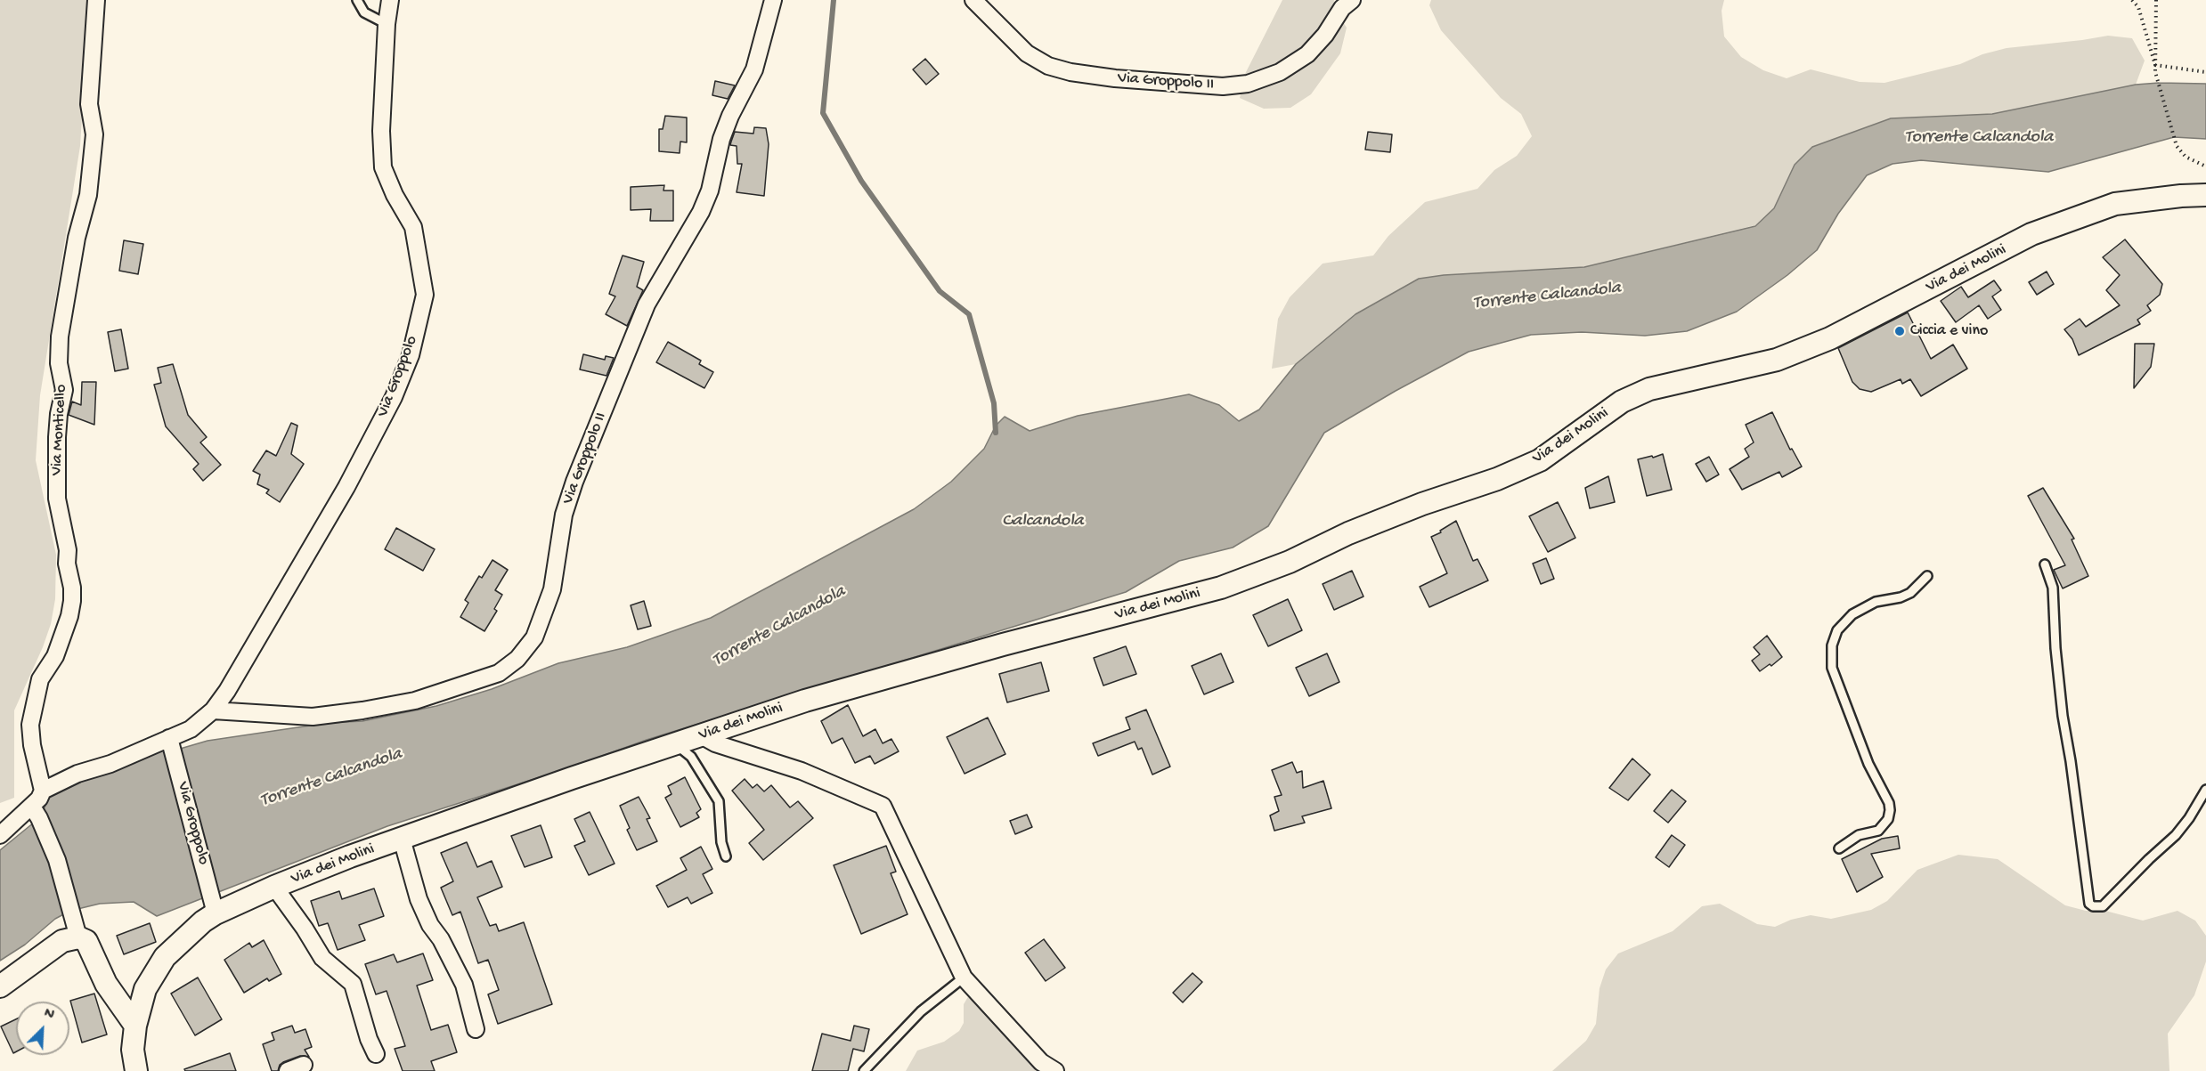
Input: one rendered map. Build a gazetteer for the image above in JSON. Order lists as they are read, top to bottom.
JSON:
{
  "streets": {
    "street": [
      "Via Groppolo II",
      "Via dei Molini",
      "Via Groppolo",
      "Via Monticello"
    ]
  },
  "crossings": [
    ["Via Groppolo II", "Via Groppolo"],
    ["Via dei Molini", "Via Groppolo"],
    ["Via Groppolo", "Via Monticello"]
  ],
  "water": ["Torrente Calcandola", "Calcandola"],
  "places": ["Ciccia e vino"],
  "north": "top right"
}
